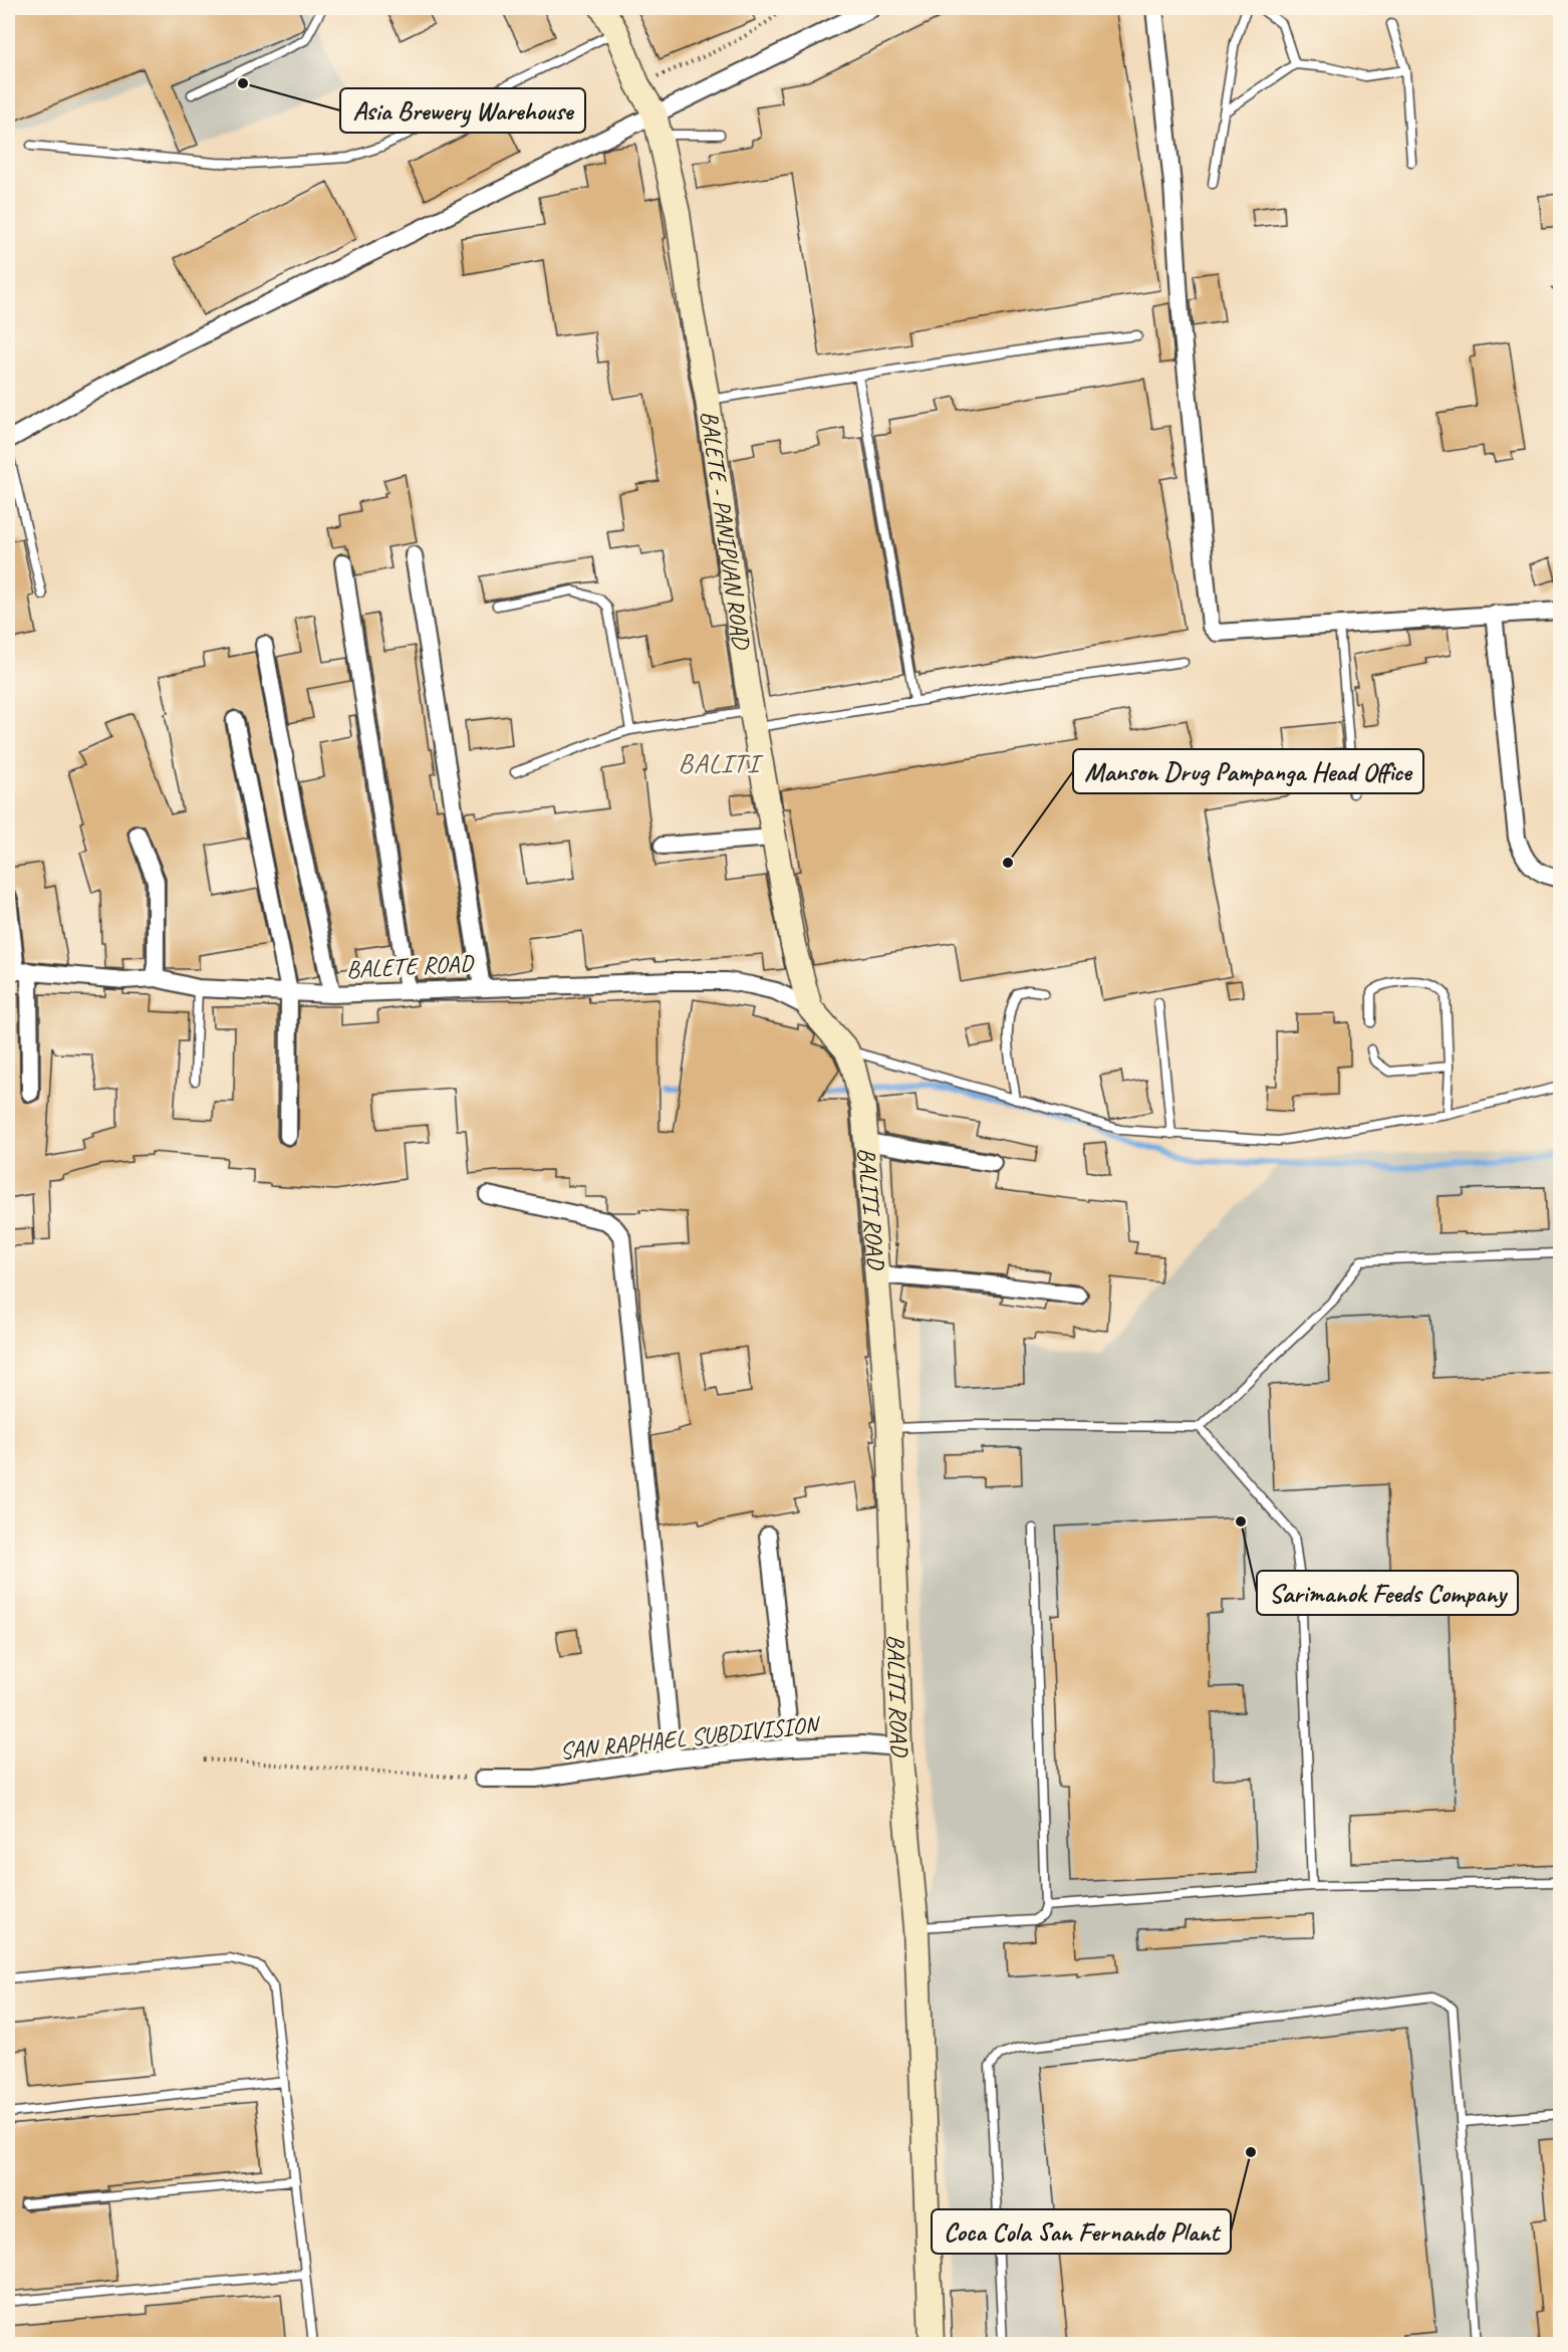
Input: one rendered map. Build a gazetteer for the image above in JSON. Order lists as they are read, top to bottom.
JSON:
{
  "streets": {
    "main road": ["BALETE - PANIPUAN ROAD", "BALITI ROAD"],
    "street": ["BALETE ROAD", "SAN RAPHAEL SUBDIVISION"]
  },
  "crossings": [
    ["BALETE - PANIPUAN ROAD", "BALETE ROAD"],
    ["BALETE - PANIPUAN ROAD", "BALITI ROAD"],
    ["BALITI ROAD", "SAN RAPHAEL SUBDIVISION"]
  ],
  "districts": ["BALITI"],
  "places": [
    "Asia Brewery Warehouse",
    "Manson Drug Pampanga Head Office",
    "Sarimanok Feeds Company",
    "Coca Cola San Fernando Plant"
  ]
}
